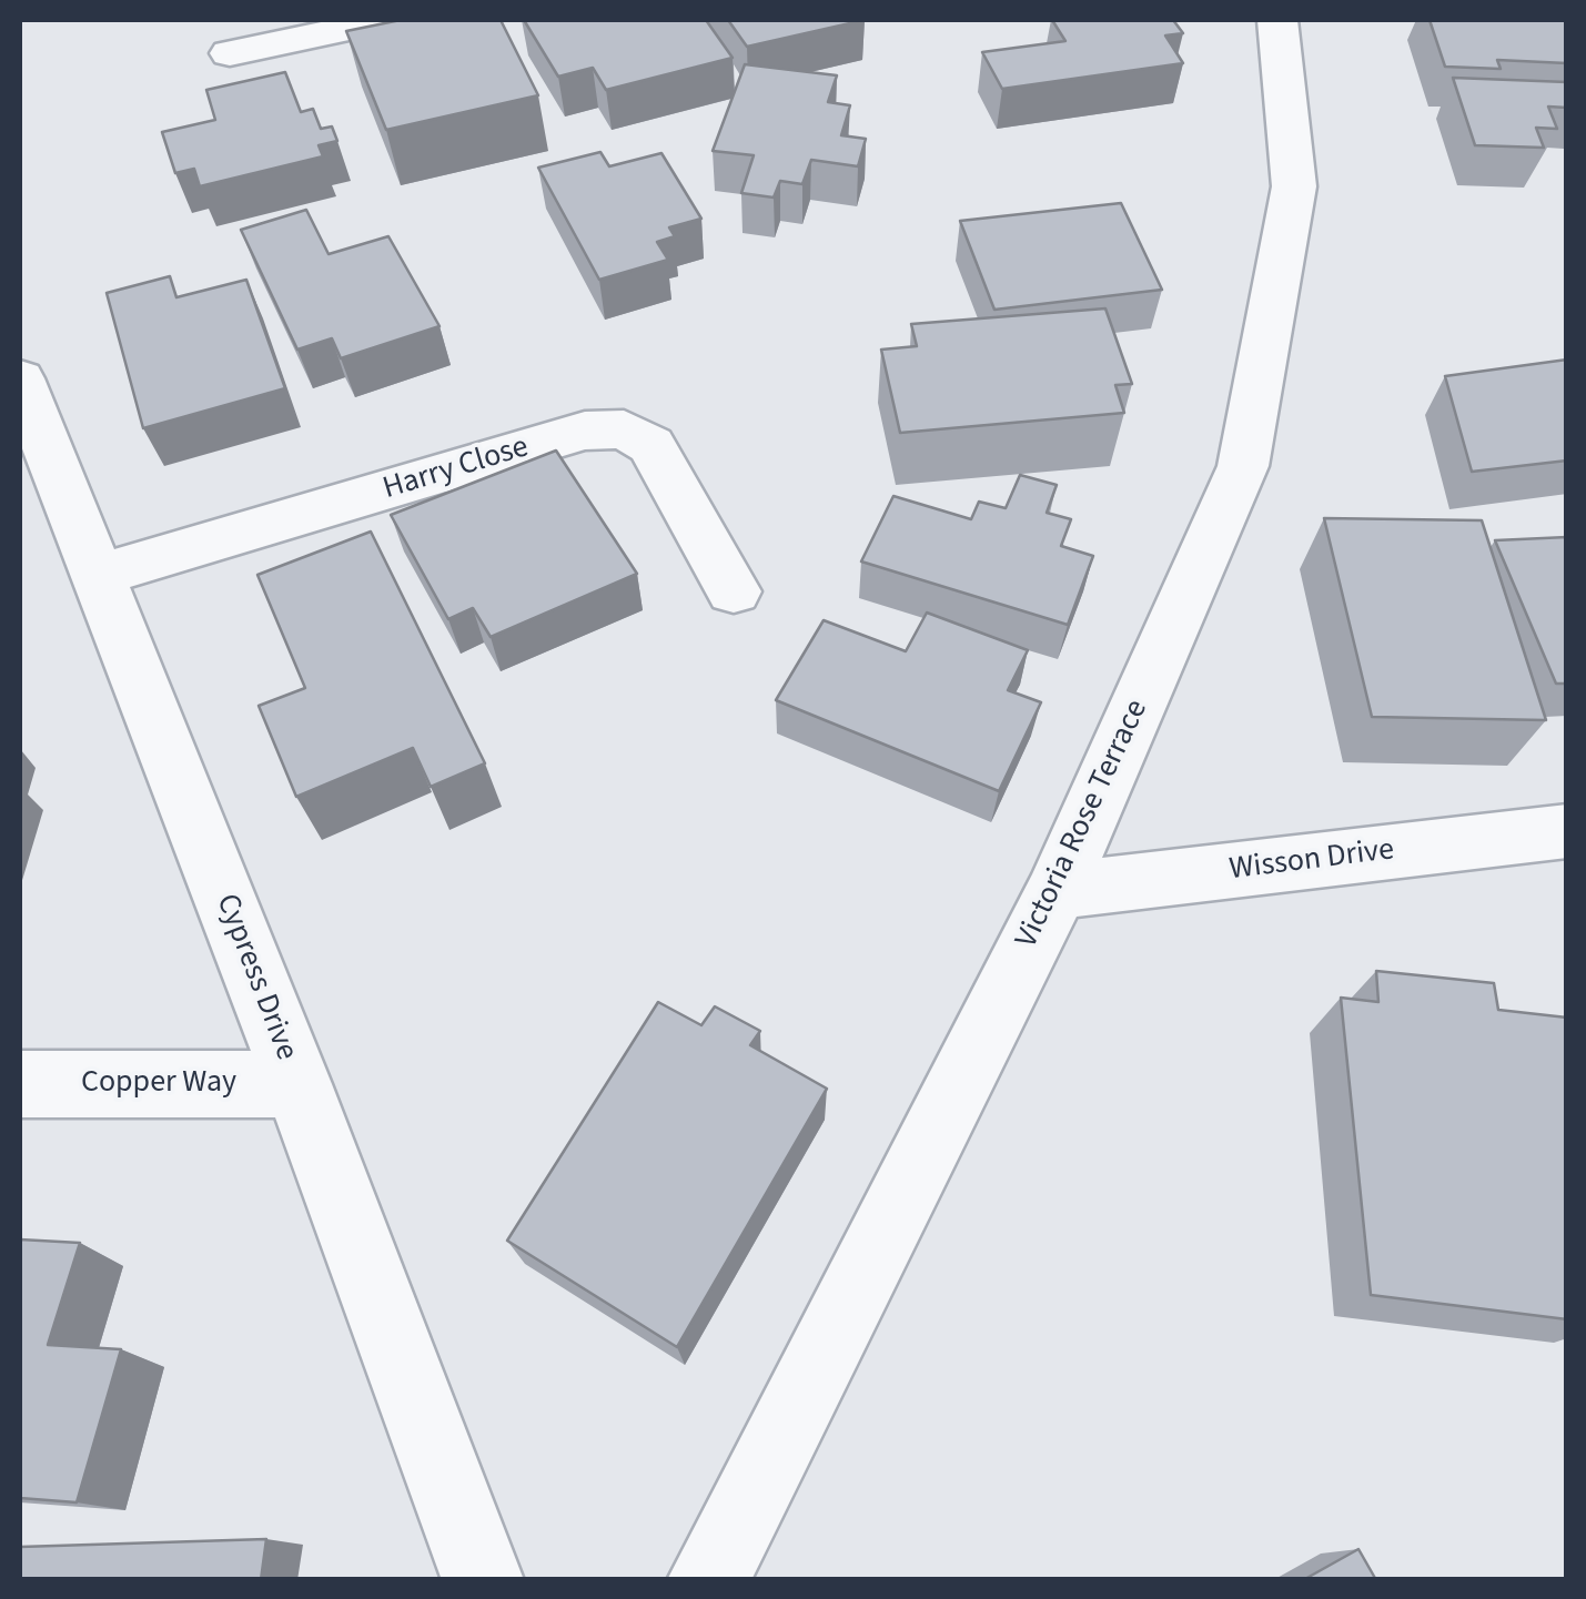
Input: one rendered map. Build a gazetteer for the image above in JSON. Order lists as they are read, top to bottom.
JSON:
{
  "streets": {
    "street": [
      "Harry Close",
      "Victoria Rose Terrace",
      "Wisson Drive",
      "Cypress Drive",
      "Copper Way"
    ]
  },
  "crossings": [
    ["Harry Close", "Cypress Drive"],
    ["Victoria Rose Terrace", "Wisson Drive"],
    ["Cypress Drive", "Copper Way"]
  ]
}
